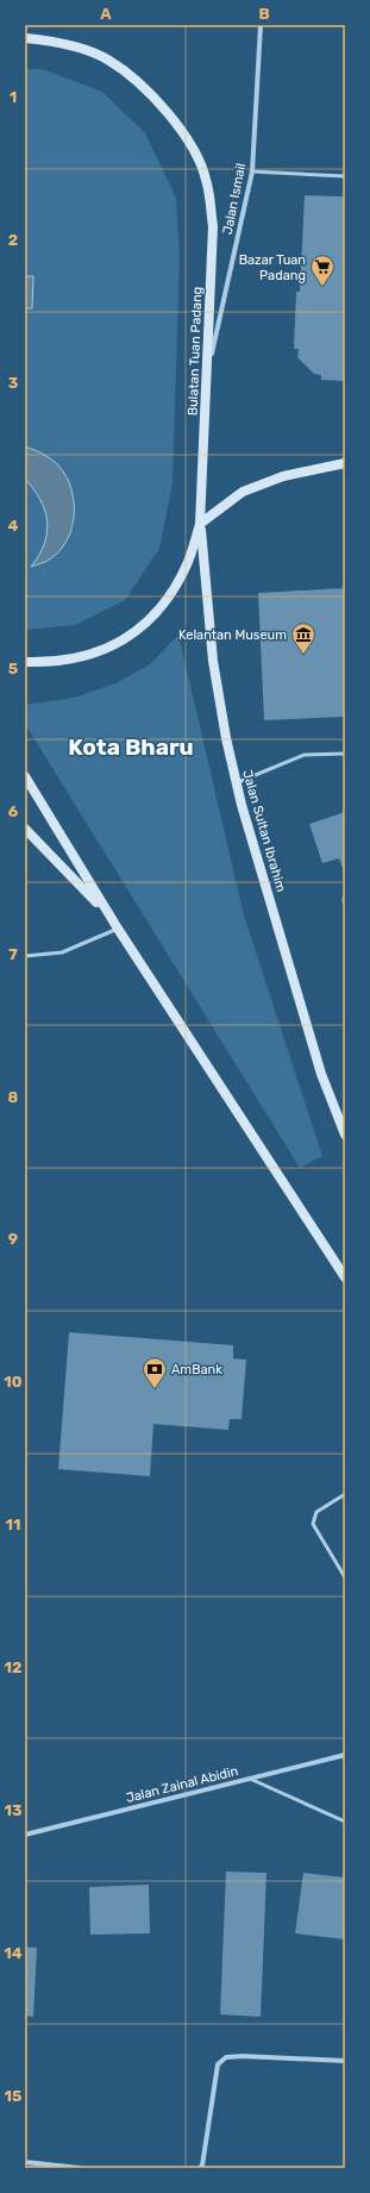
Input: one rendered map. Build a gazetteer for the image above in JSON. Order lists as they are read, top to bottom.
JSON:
{
  "streets": {
    "main road": ["Bulatan Tuan Padang", "Jalan Sultan Ibrahim"],
    "street": ["Jalan Ismail", "Jalan Zainal Abidin"]
  },
  "crossings": [
    ["Jalan Ismail", "Bulatan Tuan Padang"],
    ["Bulatan Tuan Padang", "Jalan Sultan Ibrahim"]
  ],
  "districts": ["Kota Bharu"],
  "places": {
    "supermarket": ["Bazar Tuan Padang"],
    "museum": ["Kelantan Museum"],
    "bank": ["AmBank"]
  },
  "grid": {
    "columns": ["A", "B"],
    "rows": [
      "1",
      "2",
      "3",
      "4",
      "5",
      "6",
      "7",
      "8",
      "9",
      "10",
      "11",
      "12",
      "13",
      "14",
      "15"
    ]
  }
}
